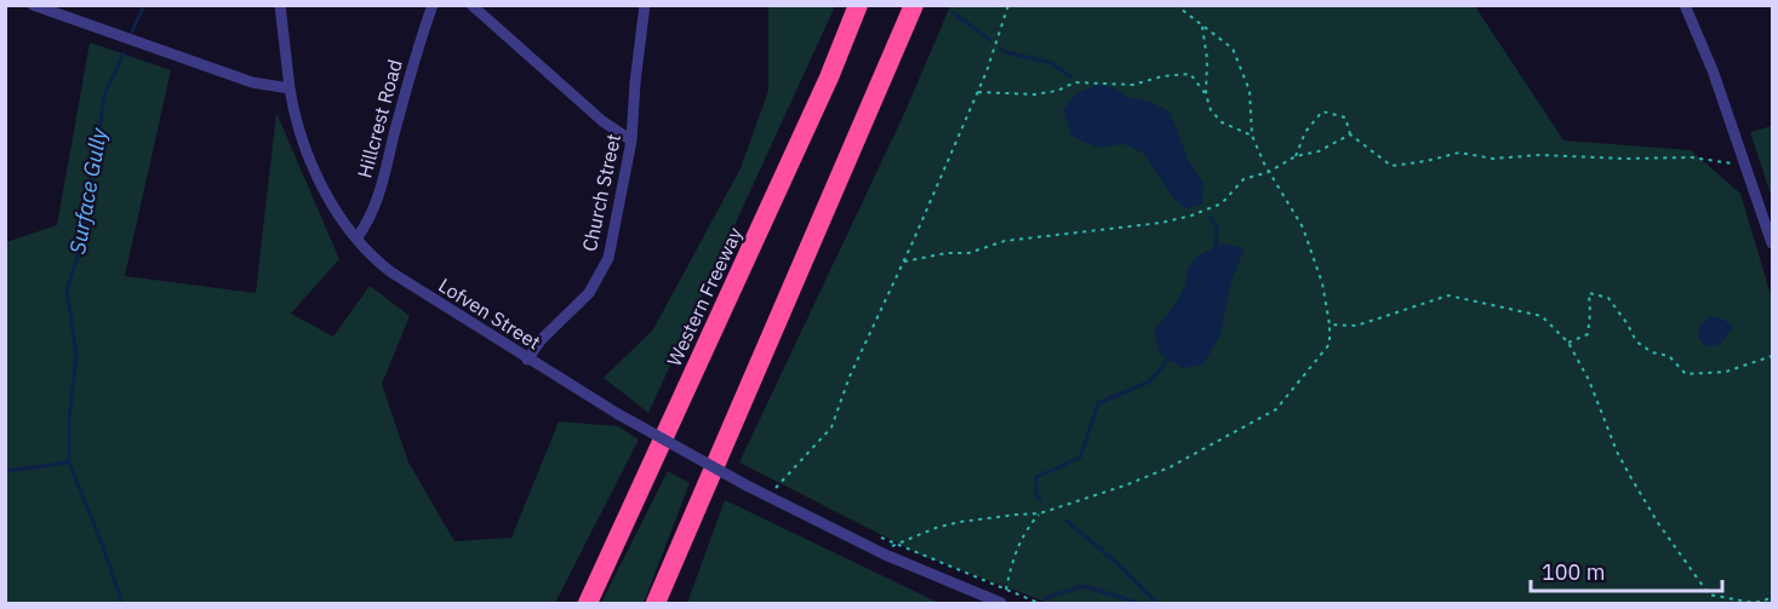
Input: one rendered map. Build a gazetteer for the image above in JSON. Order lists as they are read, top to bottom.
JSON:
{
  "streets": {
    "highway": ["Western Freeway"],
    "street": ["Hillcrest Road", "Church Street", "Lofven Street"]
  },
  "crossings": [
    ["Hillcrest Road", "Lofven Street"],
    ["Church Street", "Lofven Street"]
  ],
  "water": ["Surface Gully"],
  "scale_bar": "100 m"
}
